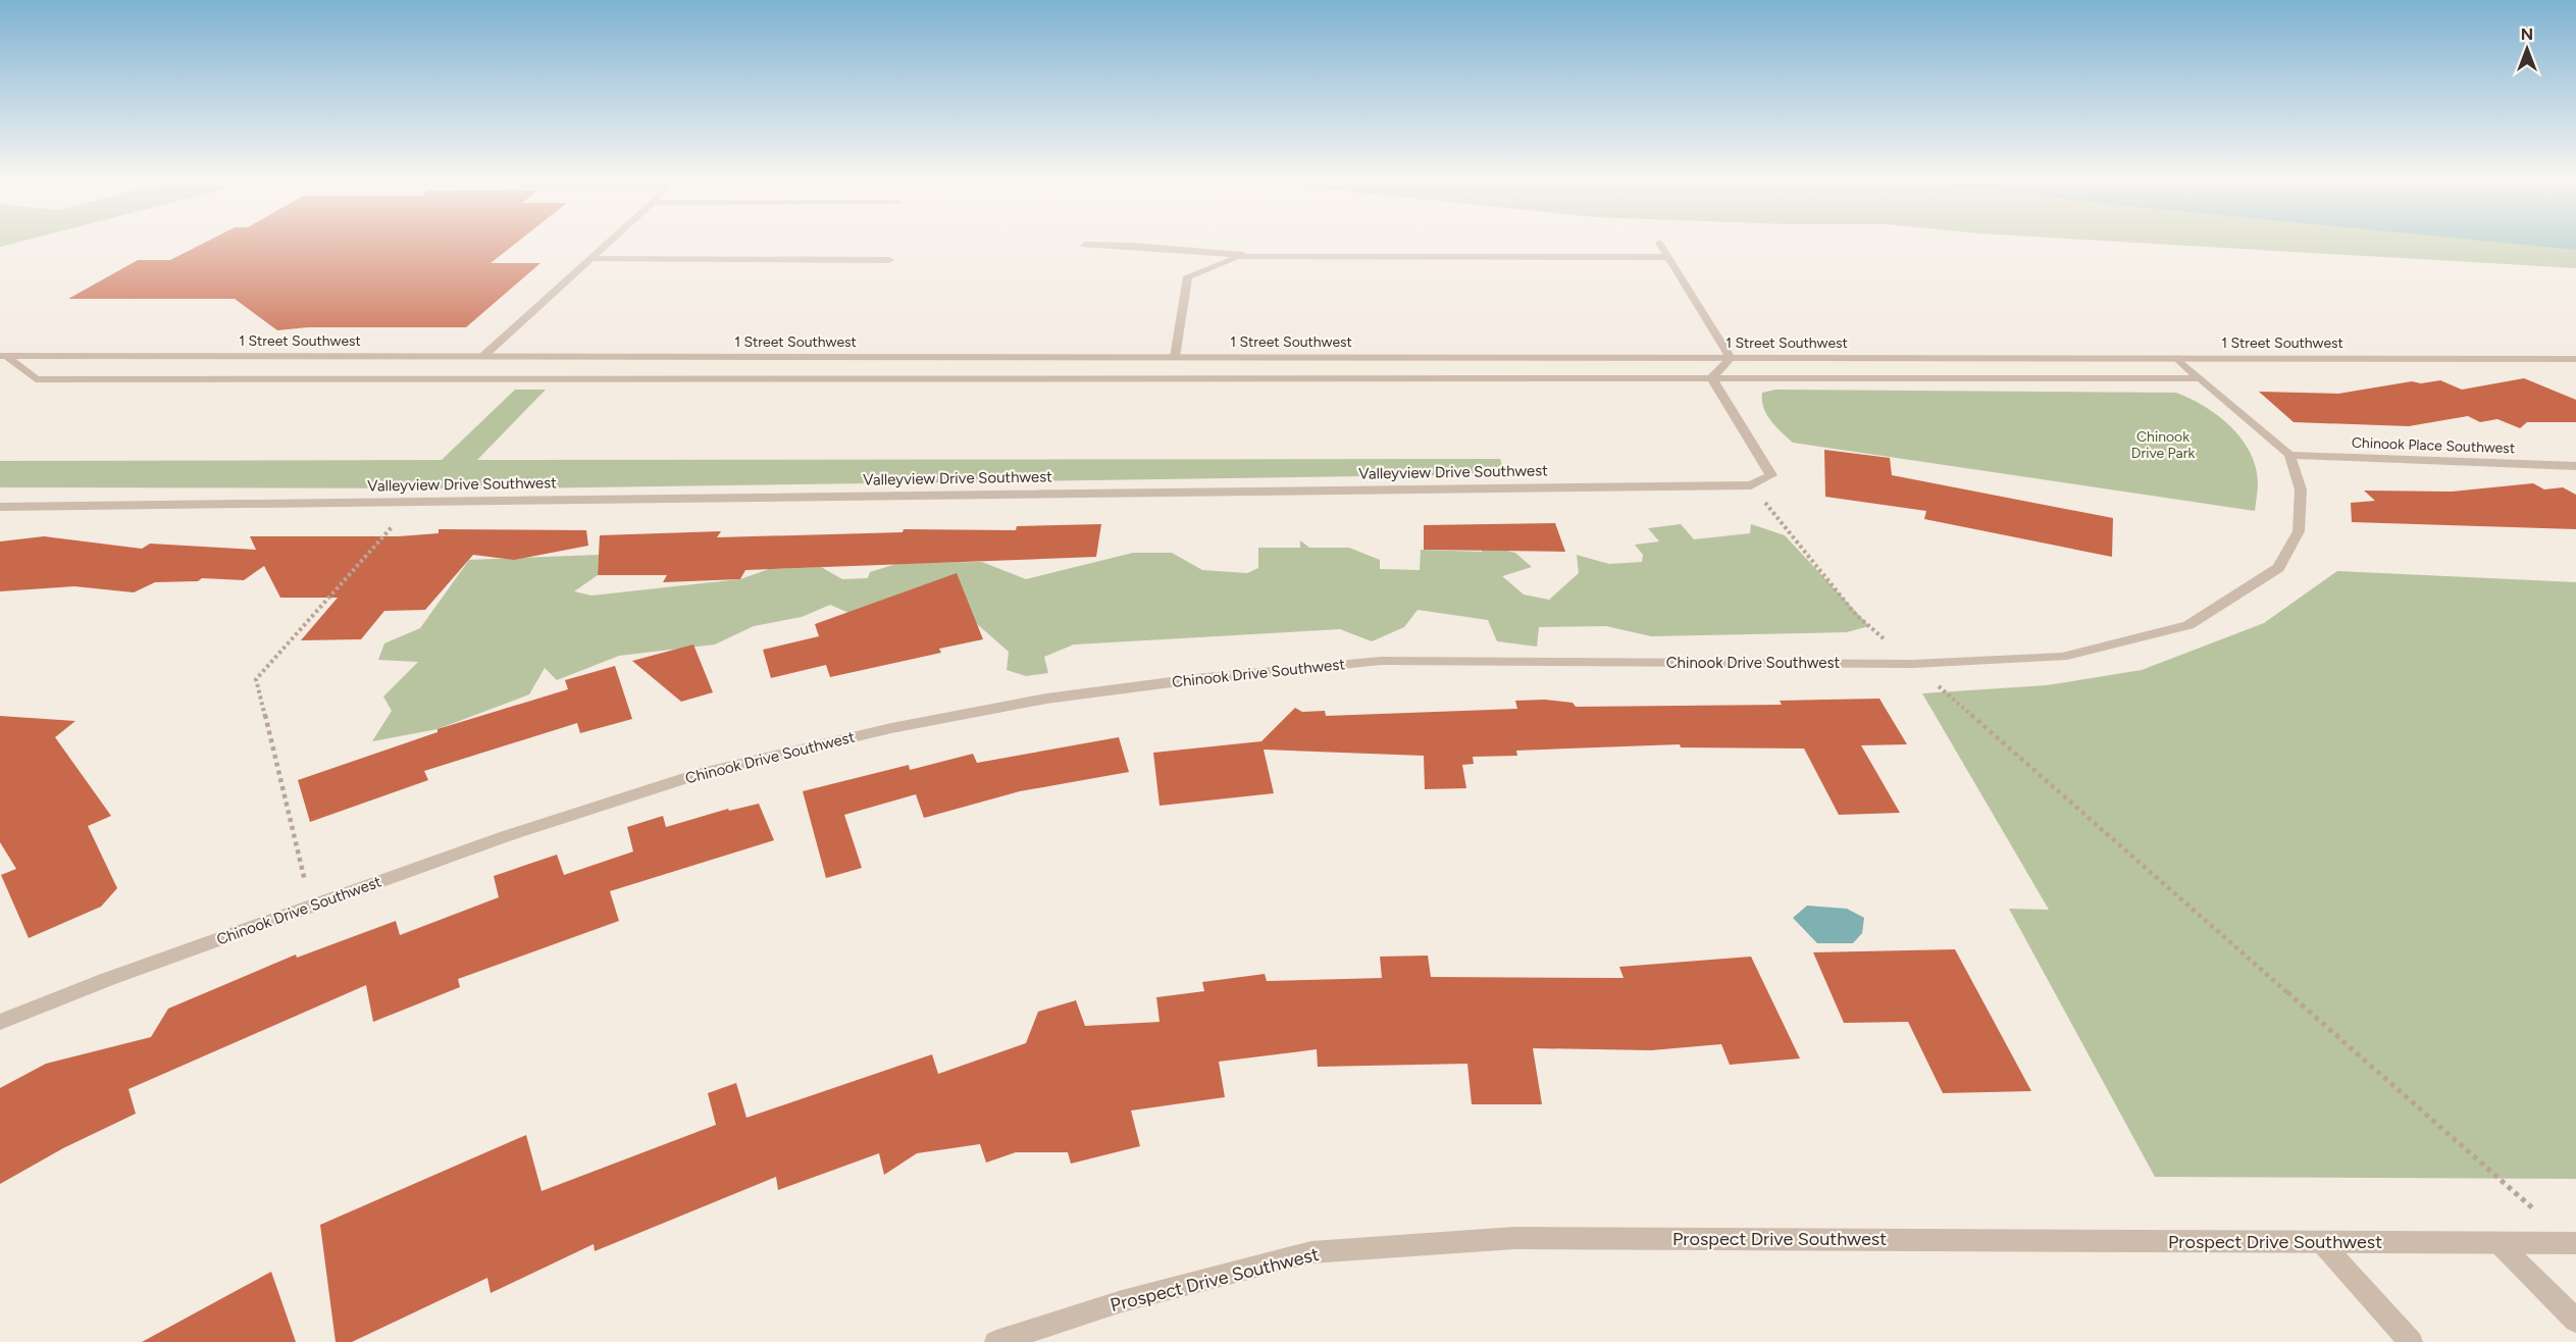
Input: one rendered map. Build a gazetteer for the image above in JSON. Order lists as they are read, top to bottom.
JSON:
{
  "streets": {
    "street": [
      "1 Street Southwest",
      "Chinook Place Southwest",
      "Valleyview Drive Southwest",
      "Chinook Drive Southwest",
      "Prospect Drive Southwest"
    ]
  },
  "crossings": [
    ["Chinook Place Southwest", "Chinook Drive Southwest"]
  ],
  "parks": ["Chinook Drive Park"],
  "north": "top"
}
